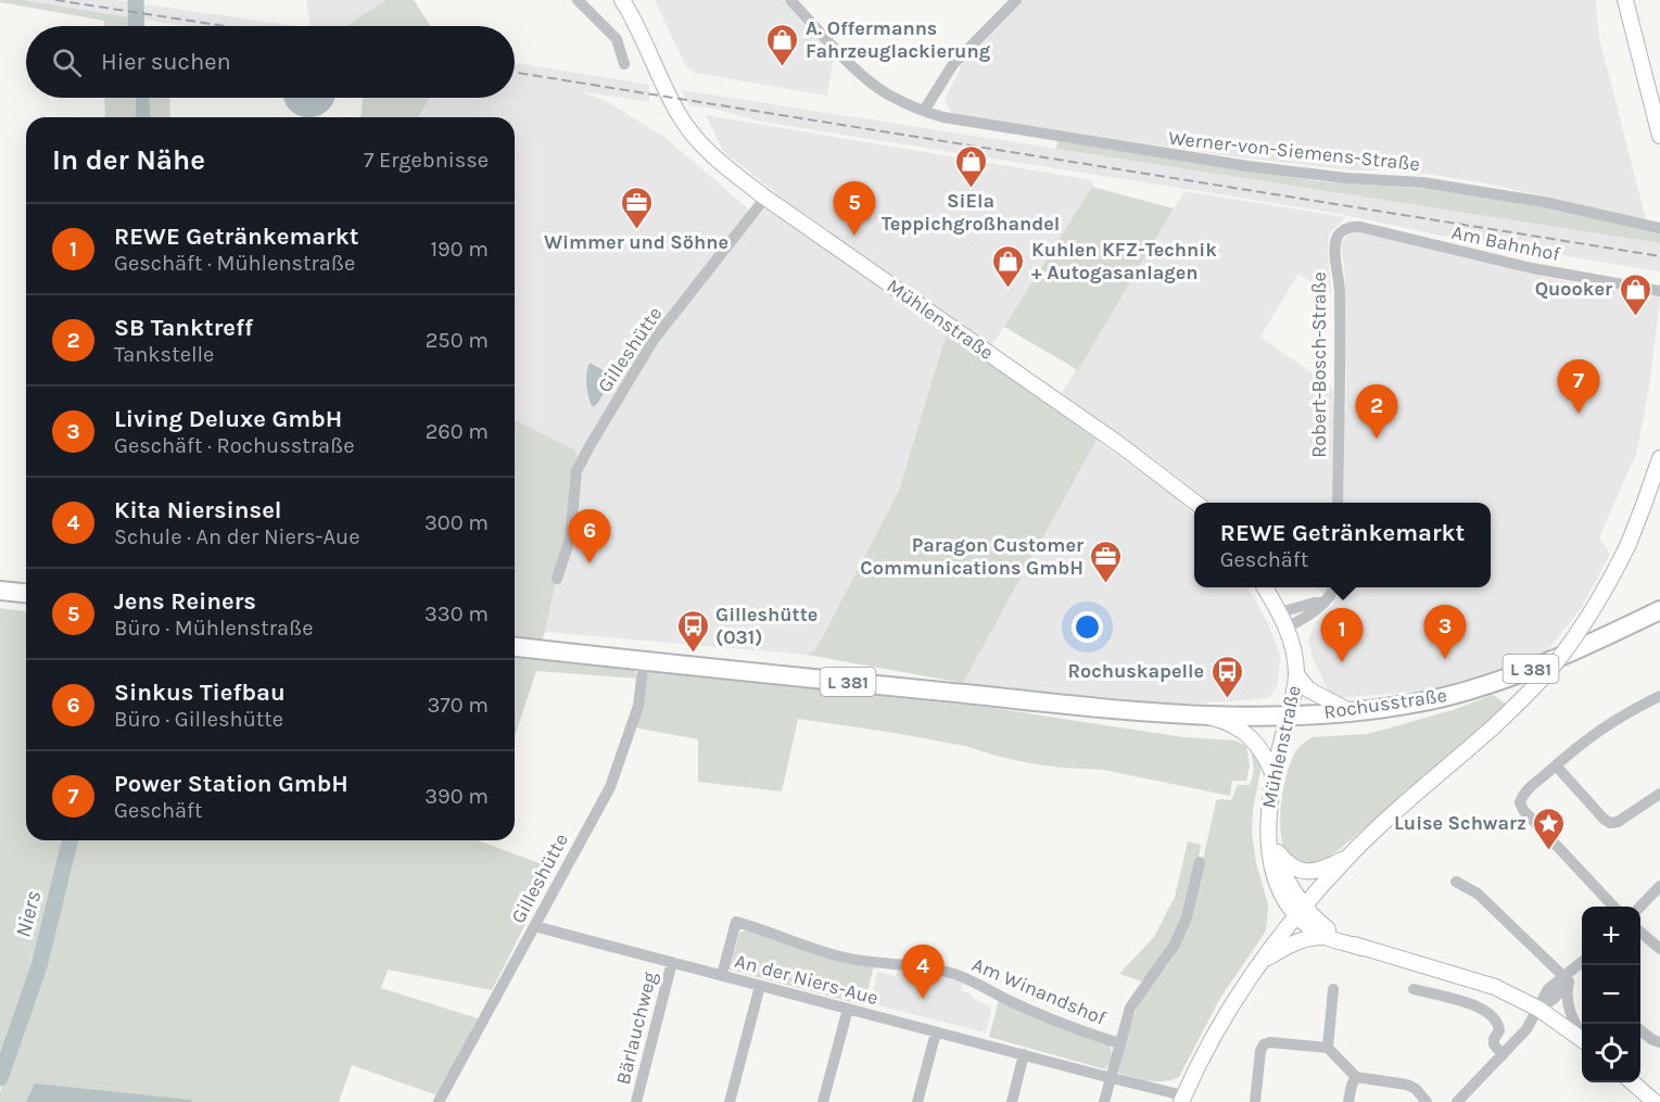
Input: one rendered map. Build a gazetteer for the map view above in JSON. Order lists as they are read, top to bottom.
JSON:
{
  "streets": {
    "main road": ["Mühlenstraße", "L 381", "Rochusstraße"],
    "street": [
      "Werner-von-Siemens-Straße",
      "Am Bahnhof",
      "Gilleshütte",
      "Robert-Bosch-Straße",
      "An der Niers-Aue",
      "Am Winandshof",
      "Bärlauchweg"
    ]
  },
  "crossings": [
    ["Am Bahnhof", "Robert-Bosch-Straße"],
    ["Mühlenstraße", "Gilleshütte"],
    ["Mühlenstraße", "L 381"],
    ["Mühlenstraße", "Rochusstraße"],
    ["Gilleshütte", "L 381"],
    ["Gilleshütte", "An der Niers-Aue"],
    ["L 381", "Rochusstraße"],
    ["An der Niers-Aue", "Am Winandshof"],
    ["An der Niers-Aue", "Bärlauchweg"]
  ],
  "water": ["Niers"],
  "places": {
    "shop": [
      "A. Offermanns Fahrzeuglackierung",
      "SiEla Teppichgroßhandel",
      "Kuhlen KFZ-Technik + Autogasanlagen",
      "Quooker"
    ],
    "office": ["Wimmer und Söhne", "Paragon Customer Communications GmbH"],
    "bus stop": ["Gilleshütte (031)", "Rochuskapelle"],
    "place": ["Luise Schwarz"]
  },
  "page": {
    "search": "Hier suchen",
    "heading": ["In der Nähe", "7 Ergebnisse"],
    "pins": [
      "5",
      "7",
      "2",
      "6",
      "3",
      "1",
      "4"
    ],
    "list": [
      {
        "mark": "1",
        "name": "REWE Getränkemarkt",
        "note": "Geschäft · Mühlenstraße",
        "value": "190 m"
      },
      {
        "mark": "2",
        "name": "SB Tanktreff",
        "note": "Tankstelle",
        "value": "250 m"
      },
      {
        "mark": "3",
        "name": "Living Deluxe GmbH",
        "note": "Geschäft · Rochusstraße",
        "value": "260 m"
      },
      {
        "mark": "4",
        "name": "Kita Niersinsel",
        "note": "Schule · An der Niers-Aue",
        "value": "300 m"
      },
      {
        "mark": "5",
        "name": "Jens Reiners",
        "note": "Büro · Mühlenstraße",
        "value": "330 m"
      },
      {
        "mark": "6",
        "name": "Sinkus Tiefbau",
        "note": "Büro · Gilleshütte",
        "value": "370 m"
      },
      {
        "mark": "7",
        "name": "Power Station GmbH",
        "note": "Geschäft",
        "value": "390 m"
      }
    ],
    "popup": ["REWE Getränkemarkt", "Geschäft"],
    "map_buttons": ["+", "−"]
  }
}
